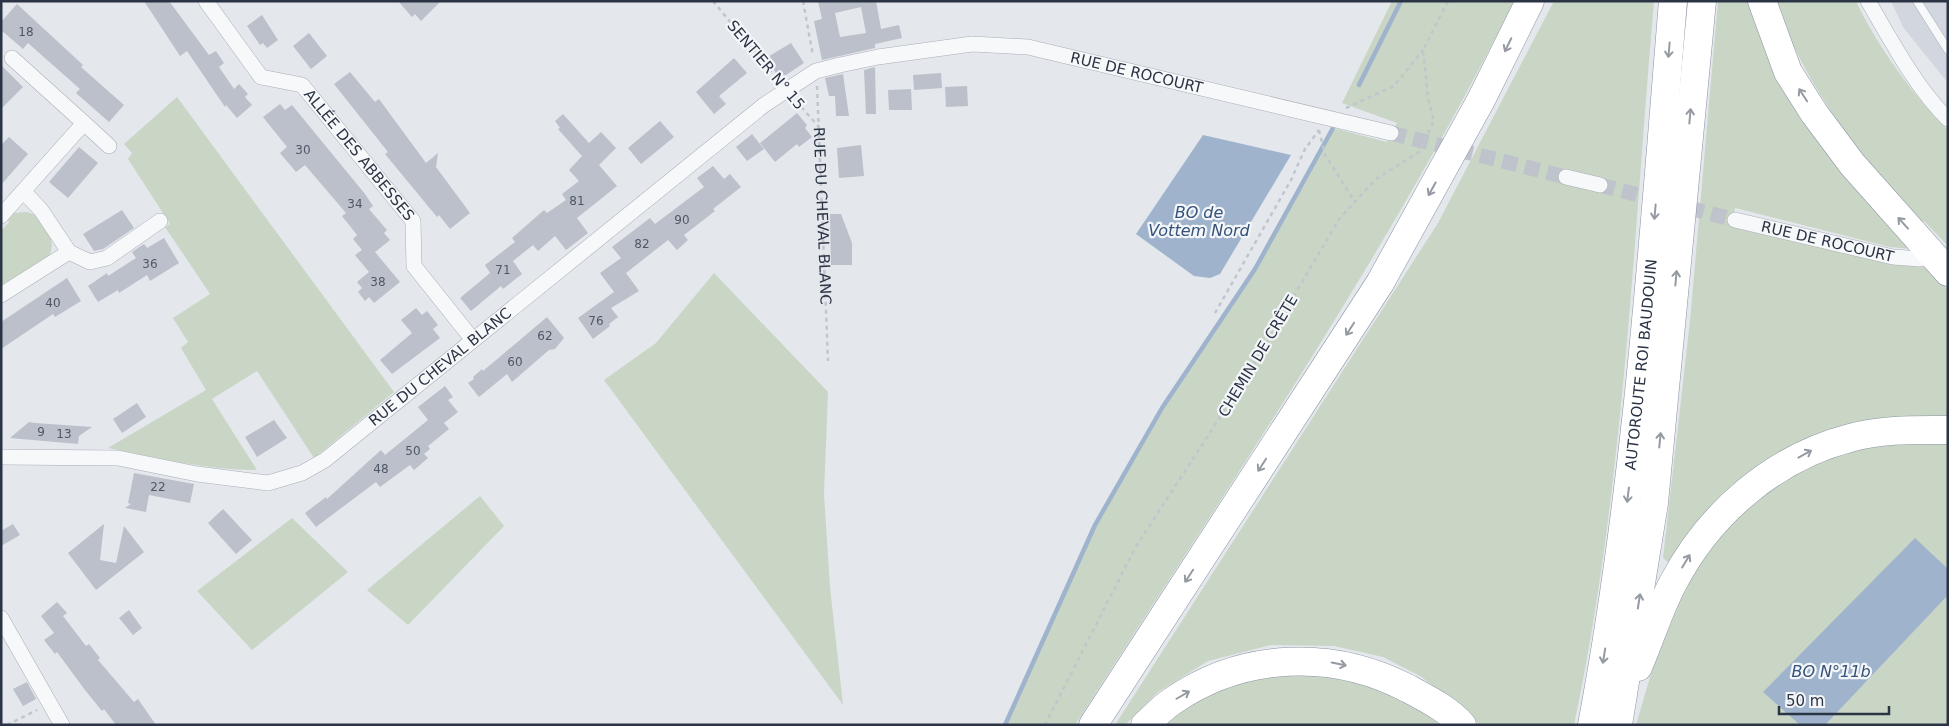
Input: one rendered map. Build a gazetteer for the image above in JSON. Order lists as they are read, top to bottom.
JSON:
{
  "streets": {
    "highway": ["AUTOROUTE ROI BAUDOUIN"],
    "street": ["RUE DE ROCOURT", "ALLÉE DES ABBESSES", "RUE DU CHEVAL BLANC"],
    "path": ["SENTIER N° 15", "CHEMIN DE CRÊTE"]
  },
  "crossings": [
    ["SENTIER N° 15", "RUE DU CHEVAL BLANC"],
    ["RUE DE ROCOURT", "RUE DU CHEVAL BLANC"],
    ["ALLÉE DES ABBESSES", "RUE DU CHEVAL BLANC"]
  ],
  "water": ["BO de Vottem Nord", "BO N°11b"],
  "house_numbers": [
    "18",
    "30",
    "81",
    "34",
    "90",
    "82",
    "36",
    "71",
    "38",
    "40",
    "76",
    "62",
    "60",
    "9",
    "13",
    "50",
    "48",
    "22"
  ],
  "scale_bar": "50 m"
}
